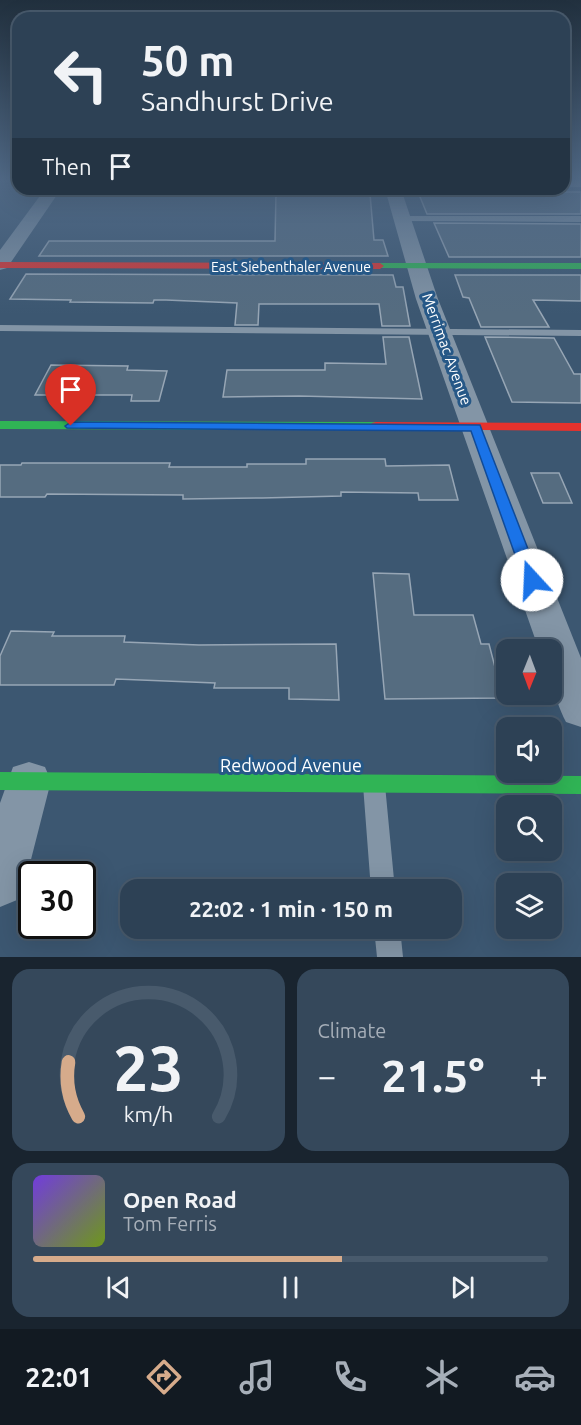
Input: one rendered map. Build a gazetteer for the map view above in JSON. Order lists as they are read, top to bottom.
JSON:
{
  "streets": {
    "street": ["East Siebenthaler Avenue", "Merrimac Avenue", "Redwood Avenue"]
  },
  "crossings": [
    ["East Siebenthaler Avenue", "Merrimac Avenue"]
  ],
  "north": "bottom",
  "page": {
    "turn": ["50 m", "Sandhurst Drive"],
    "then": "Then",
    "limit": "30",
    "trip": "22:02 · 1 min · 150 m",
    "tile": "Climate",
    "heat": ["−", "21.5°", "+"],
    "song": ["Open Road", "Tom Ferris"],
    "tabs": "22:01",
    "gauge": ["23", "km/h"]
  }
}
